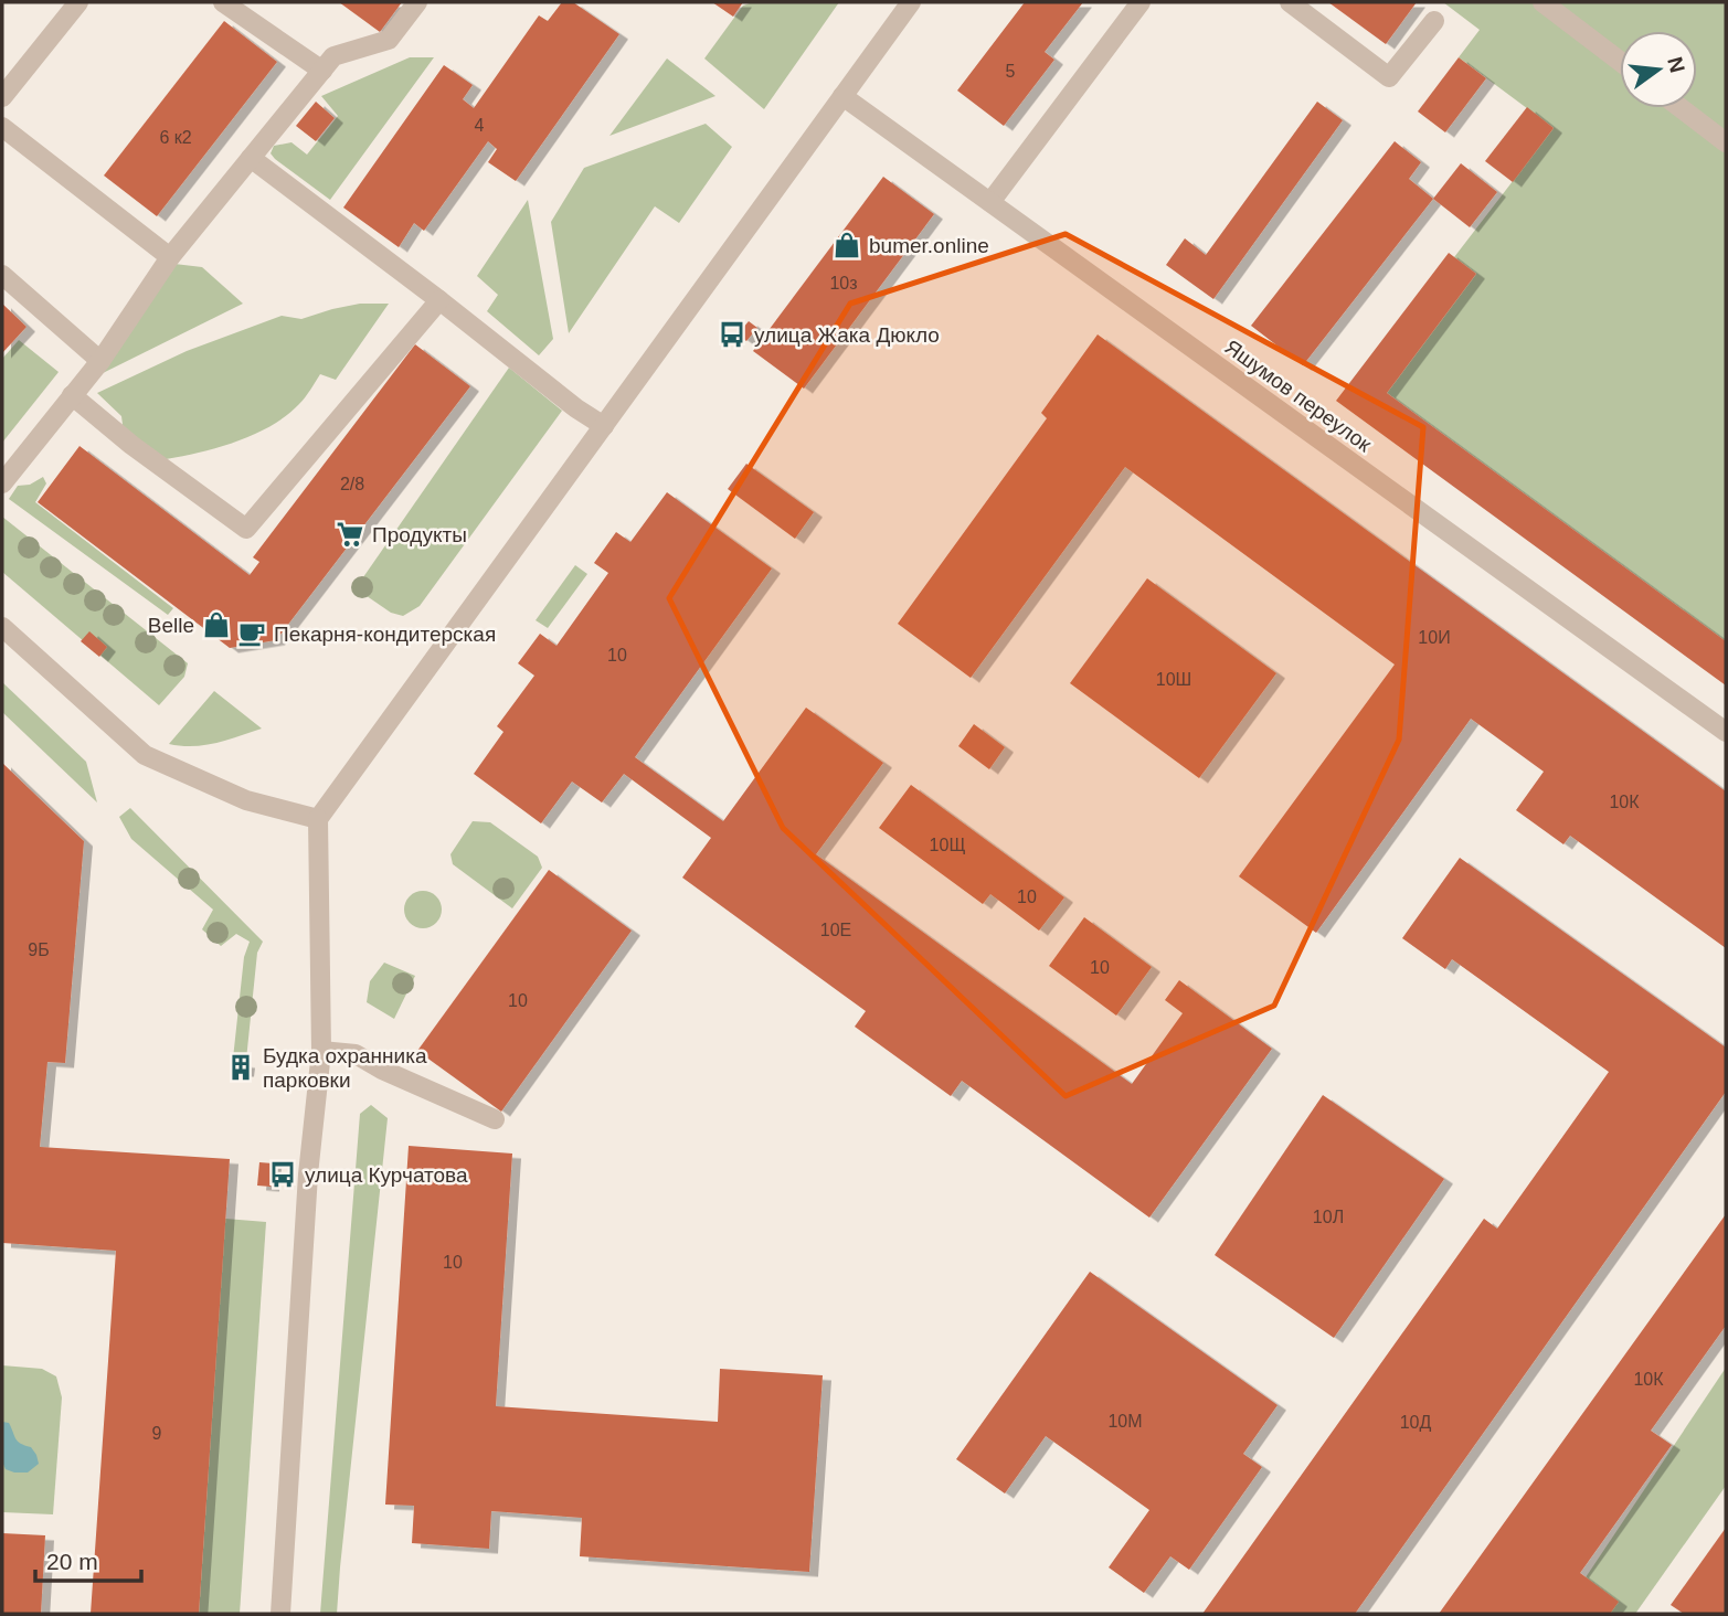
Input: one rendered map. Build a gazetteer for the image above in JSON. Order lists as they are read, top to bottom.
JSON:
{
  "streets": {
    "street": ["Яшумов переулок"]
  },
  "places": {
    "shop": ["bumer.online", "Belle"],
    "bus stop": ["улица Жака Дюкло", "улица Курчатова"],
    "supermarket": ["Продукты"],
    "cafe": ["Пекарня-кондитерская"],
    "building": ["Будка охранника парковки"]
  },
  "house_numbers": [
    "5",
    "4",
    "6 к2",
    "10з",
    "2/8",
    "10И",
    "10",
    "10Ш",
    "10К",
    "10Щ",
    "10",
    "10Е",
    "9Б",
    "10",
    "10",
    "10Л",
    "10",
    "10К",
    "10М",
    "10Д",
    "9"
  ],
  "scale_bar": "20 m",
  "north": "right"
}
